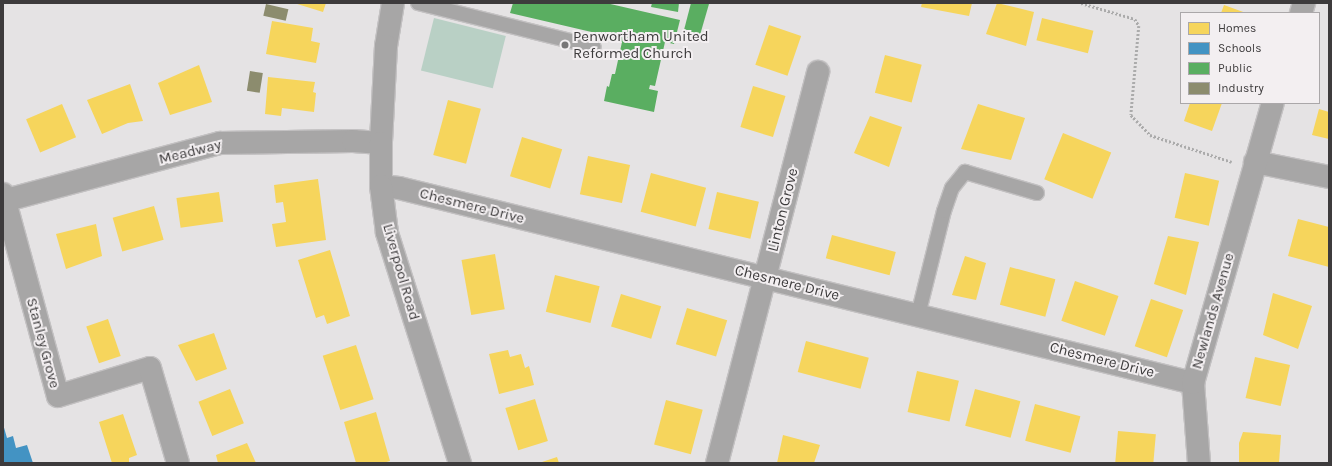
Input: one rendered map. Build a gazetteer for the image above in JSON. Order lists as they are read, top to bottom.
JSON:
{
  "streets": {
    "street": [
      "Meadway",
      "Chesmere Drive",
      "Linton Grove",
      "Liverpool Road",
      "Newlands Avenue",
      "Stanley Grove"
    ]
  },
  "crossings": [
    ["Meadway", "Liverpool Road"],
    ["Meadway", "Stanley Grove"],
    ["Chesmere Drive", "Linton Grove"],
    ["Chesmere Drive", "Liverpool Road"],
    ["Chesmere Drive", "Newlands Avenue"]
  ],
  "places": ["Penwortham United Reformed Church"],
  "legend": [
    "Homes",
    "Schools",
    "Public",
    "Industry"
  ]
}
